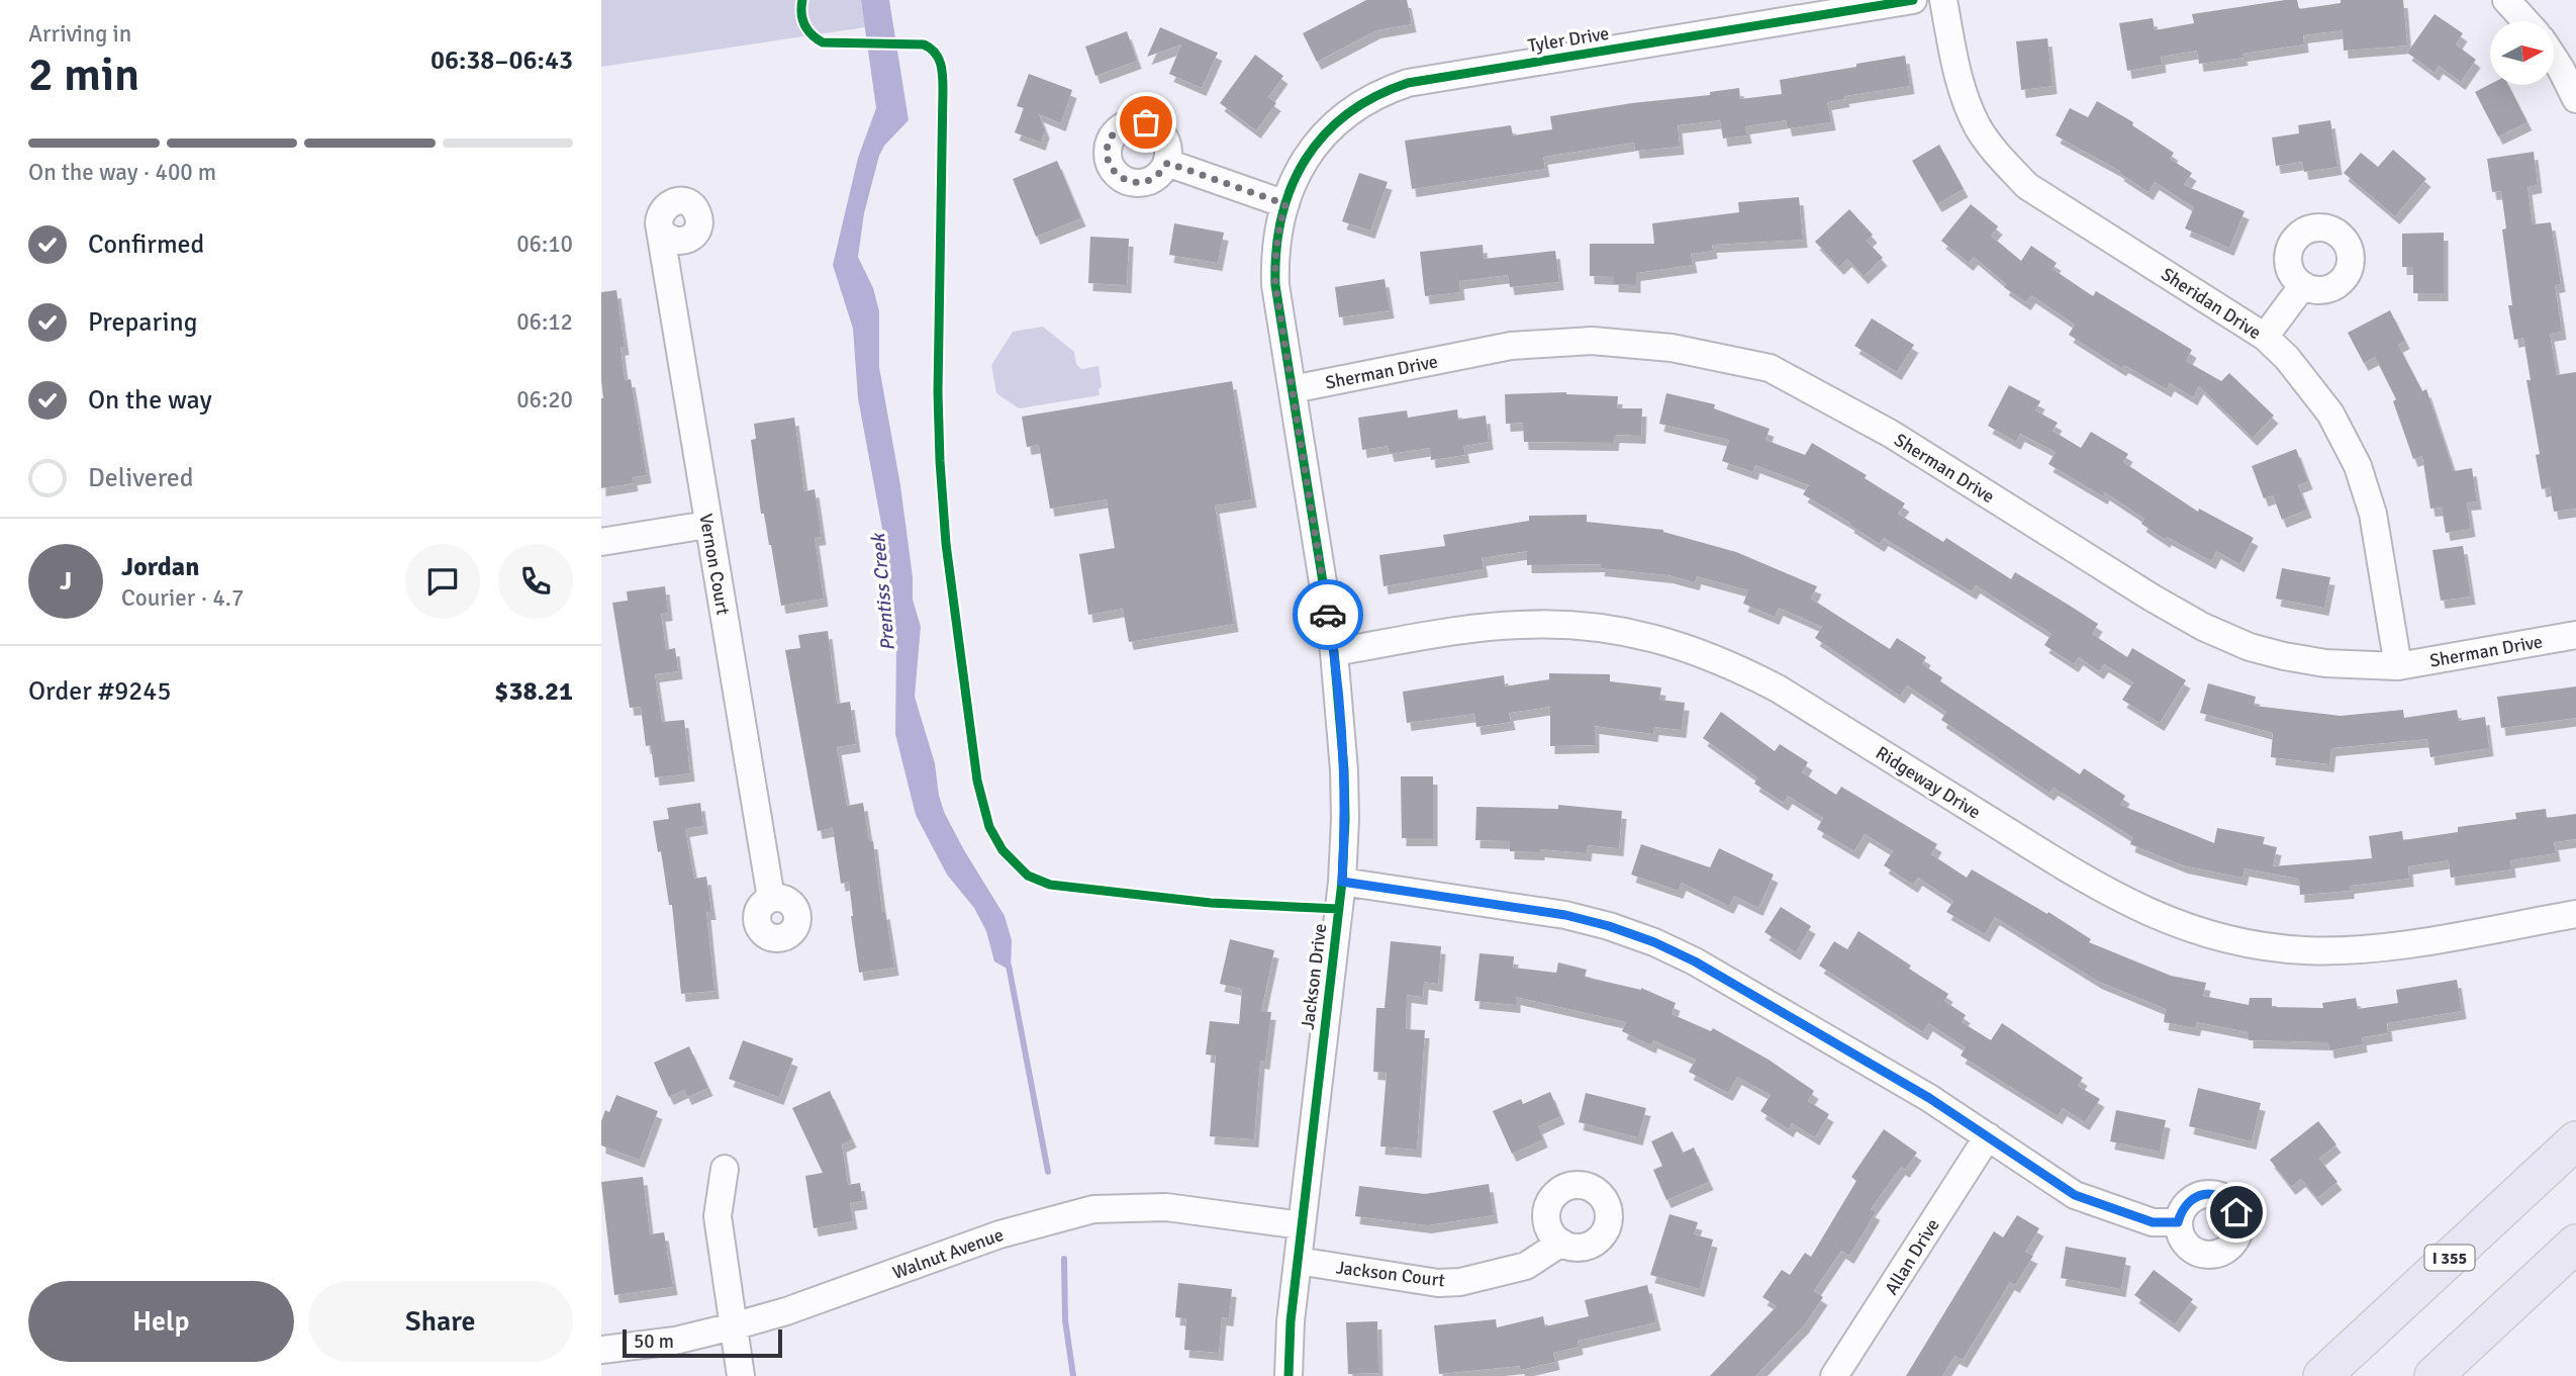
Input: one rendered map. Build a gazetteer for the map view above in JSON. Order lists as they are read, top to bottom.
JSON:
{
  "streets": {
    "highway": ["I 355"],
    "street": [
      "Tyler Drive",
      "Sheridan Drive",
      "Sherman Drive",
      "Vernon Court",
      "Ridgeway Drive",
      "Jackson Drive",
      "Walnut Avenue",
      "Allan Drive",
      "Jackson Court"
    ]
  },
  "crossings": [
    ["Tyler Drive", "Jackson Drive"],
    ["Sheridan Drive", "Sherman Drive"],
    ["Sherman Drive", "Jackson Drive"],
    ["Ridgeway Drive", "Jackson Drive"],
    ["Jackson Drive", "Walnut Avenue"],
    ["Jackson Drive", "Jackson Court"]
  ],
  "water": ["Prentiss Creek"],
  "scale_bar": "50 m",
  "north": "right",
  "page": {
    "heading": ["2 min", "Arriving in", "06:38–06:43"],
    "panel": [
      "Jordan",
      "Courier · 4.7",
      "Order #9245",
      "$38.21"
    ],
    "bar": "On the way · 400 m",
    "list": [
      ["Confirmed", "06:10"],
      ["Preparing", "06:12"],
      ["On the way", "06:20"],
      "Delivered"
    ],
    "round": "J",
    "buttons": ["Help", "Share"],
    "scale": "50 m"
  }
}
